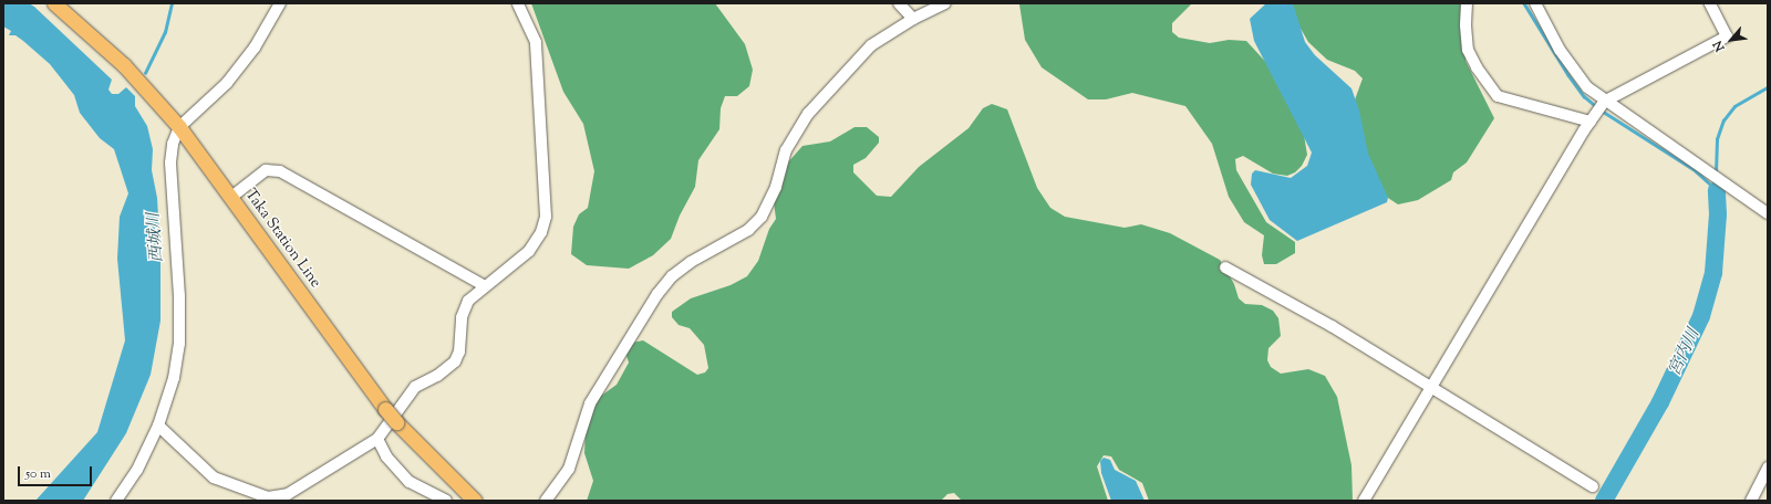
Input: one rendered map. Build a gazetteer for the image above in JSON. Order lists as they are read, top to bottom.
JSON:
{
  "streets": {
    "main road": ["Taka Station Line"]
  },
  "water": ["西城川", "宮内川"],
  "scale_bar": "50 m",
  "north": "bottom left"
}
